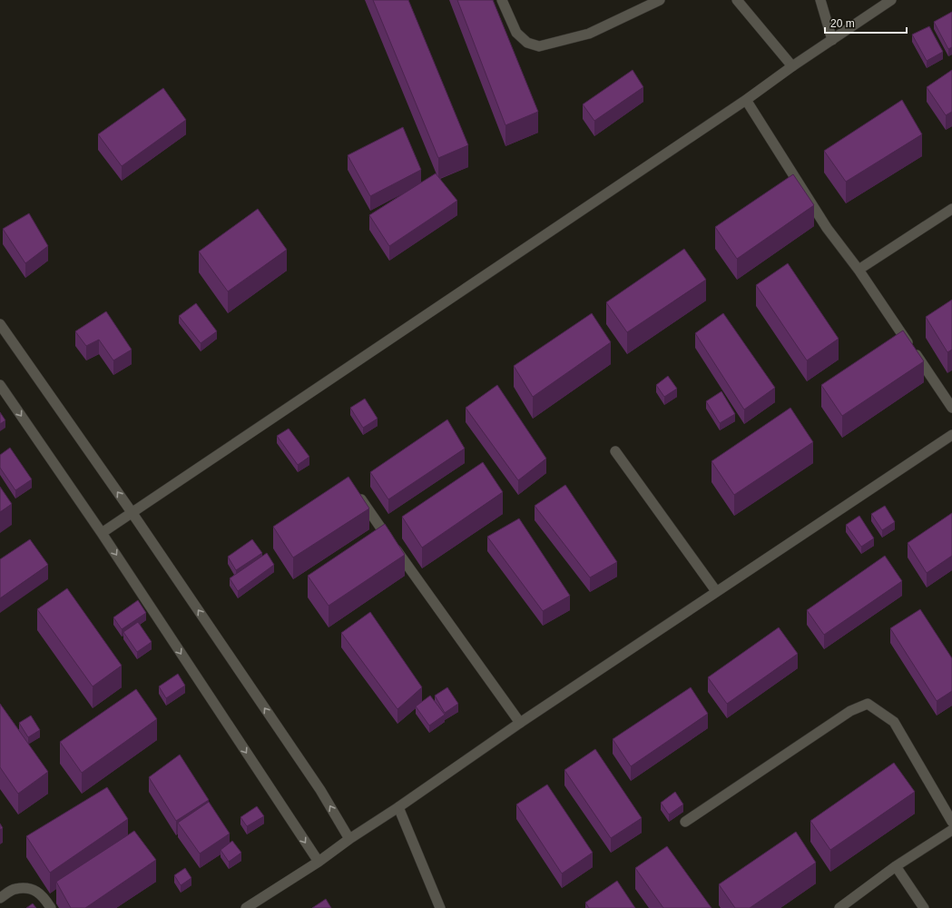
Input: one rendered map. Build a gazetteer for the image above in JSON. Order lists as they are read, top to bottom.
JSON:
{
  "scale_bar": "20 m"
}
